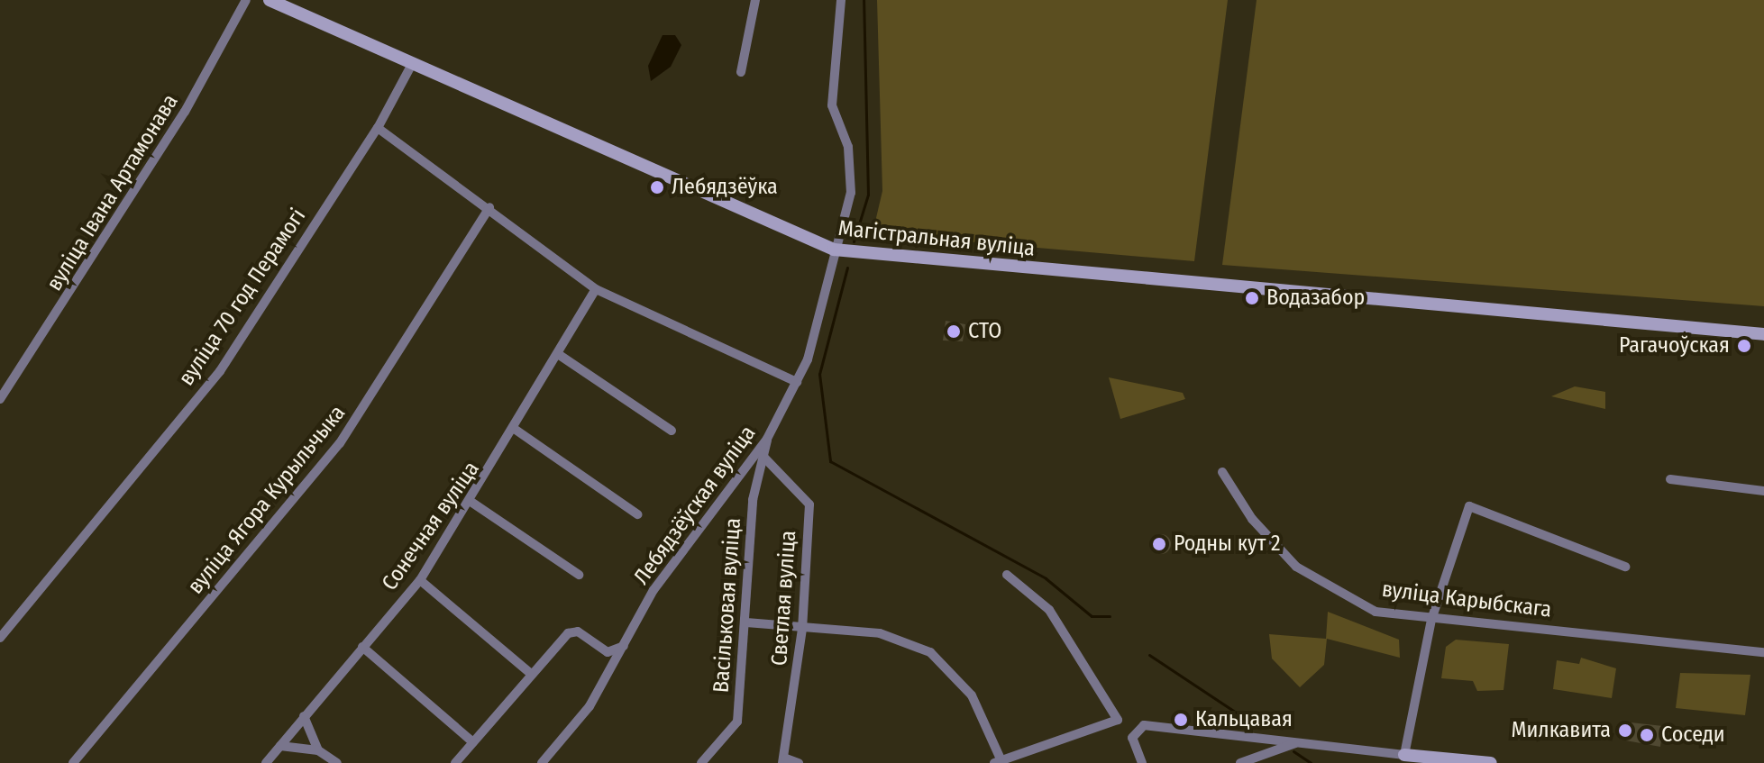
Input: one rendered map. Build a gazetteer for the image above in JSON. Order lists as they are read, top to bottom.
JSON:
{
  "streets": {
    "main road": ["Магістральная вуліца"],
    "street": [
      "вуліца Івана Артамонава",
      "вуліца 70 год Перамогі",
      "вуліца Ягора Курыльчыка",
      "Лебядзёўская вуліца",
      "Сонечная вуліца",
      "Светлая вуліца",
      "вуліца Карыбскага",
      "Васільковая вуліца"
    ]
  },
  "crossings": [
    ["Магістральная вуліца", "вуліца 70 год Перамогі"],
    ["Магістральная вуліца", "Лебядзёўская вуліца"],
    ["Лебядзёўская вуліца", "Васільковая вуліца"],
    ["Светлая вуліца", "Васільковая вуліца"]
  ],
  "places": [
    "Лебядзёўка",
    "Водазабор",
    "СТО",
    "Рагачоўская",
    "Родны кут 2",
    "Кальцавая",
    "Милкавита",
    "Соседи"
  ]
}
